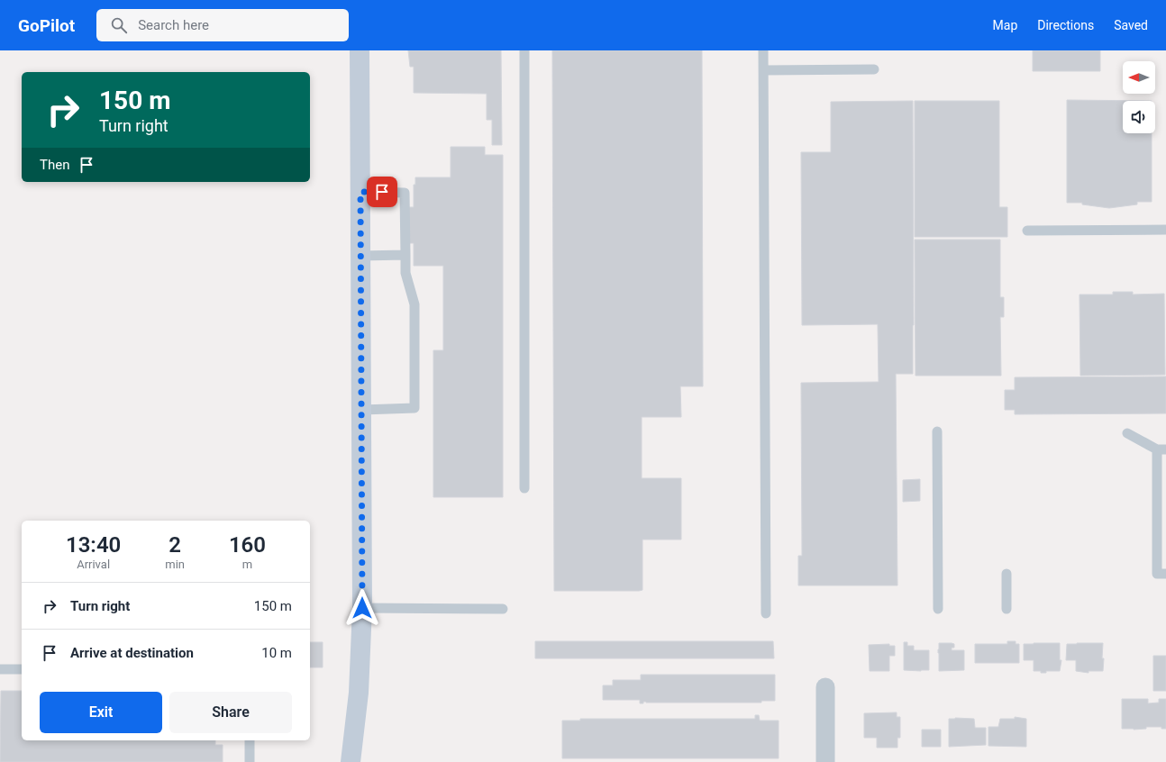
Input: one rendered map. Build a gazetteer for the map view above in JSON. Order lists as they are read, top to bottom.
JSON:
{
  "north": "left",
  "page": {
    "header": "GoPilot",
    "search": "Search here",
    "nav": ["Map", "Directions", "Saved"],
    "turn": ["150 m", "Turn right"],
    "then": "Then",
    "eta": [
      "13:40",
      "Arrival",
      "2",
      "min",
      "160",
      "m"
    ],
    "list": [
      {
        "name": "Turn right",
        "value": "150 m"
      },
      {
        "name": "Arrive at destination",
        "value": "10 m"
      }
    ],
    "buttons": ["Exit", "Share"]
  }
}
